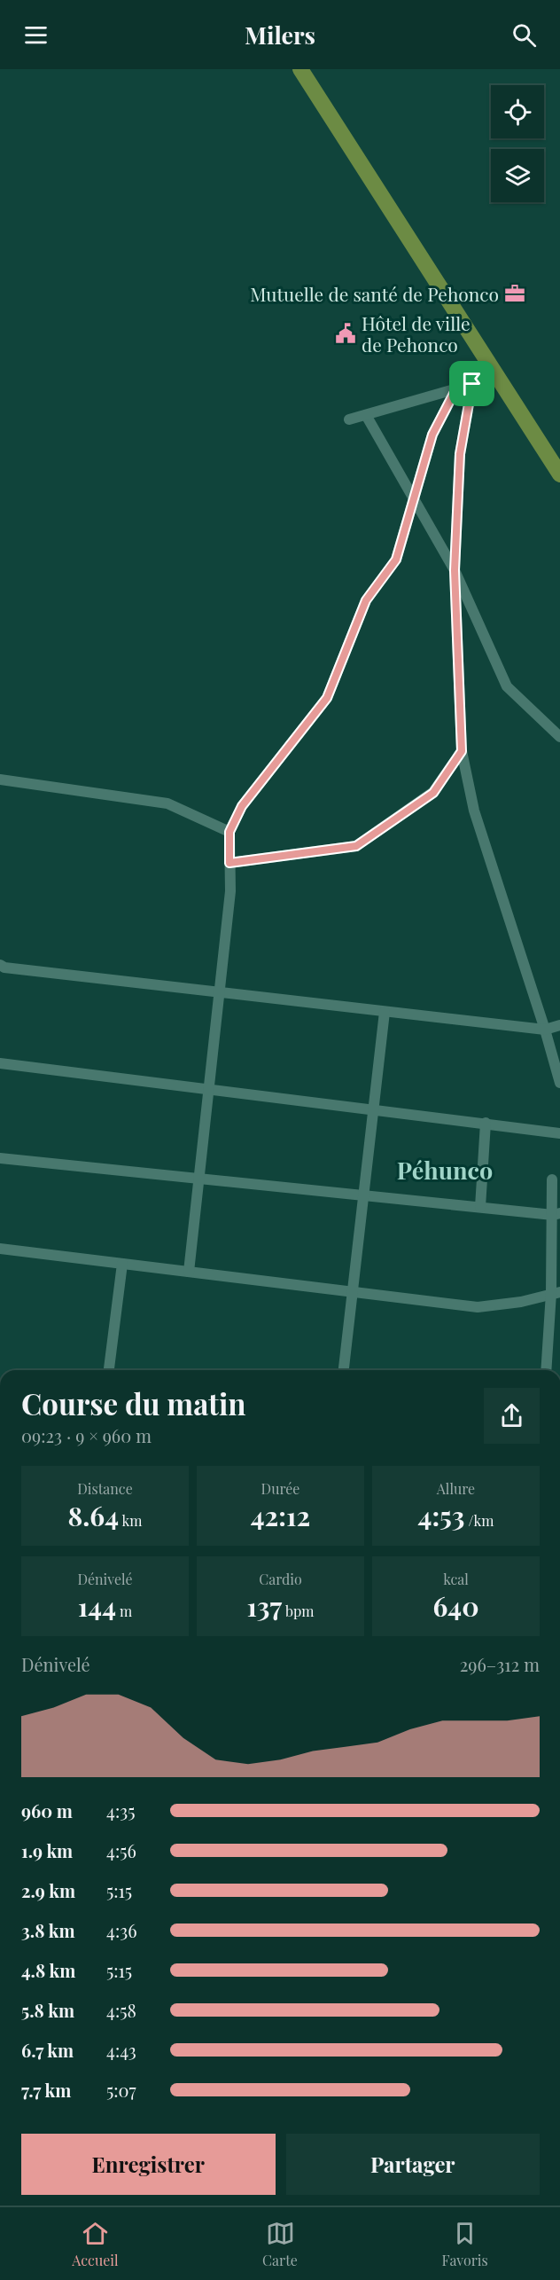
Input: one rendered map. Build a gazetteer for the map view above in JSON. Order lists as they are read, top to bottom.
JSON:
{
  "districts": ["Péhunco"],
  "places": {
    "office": ["Mutuelle de santé de Pehonco"],
    "public building": ["Hôtel de ville de Pehonco"]
  },
  "page": {
    "header": "Milers",
    "heading": ["Course du matin", "09:23 · 9 × 960 m"],
    "stats": [
      ["Distance", "8.64 km"],
      ["Durée", "42:12"],
      ["Allure", "4:53 /km"],
      ["Dénivelé", "144 m"],
      ["Cardio", "137 bpm"],
      ["kcal", "640"]
    ],
    "chart": ["Dénivelé", "296–312 m"],
    "list": [
      {
        "name": "960 m",
        "note": "4:35"
      },
      {
        "name": "1.9 km",
        "note": "4:56"
      },
      {
        "name": "2.9 km",
        "note": "5:15"
      },
      {
        "name": "3.8 km",
        "note": "4:36"
      },
      {
        "name": "4.8 km",
        "note": "5:15"
      },
      {
        "name": "5.8 km",
        "note": "4:58"
      },
      {
        "name": "6.7 km",
        "note": "4:43"
      },
      {
        "name": "7.7 km",
        "note": "5:07"
      }
    ],
    "buttons": ["Enregistrer", "Partager"],
    "tabs": ["Accueil", "Carte", "Favoris"]
  }
}
